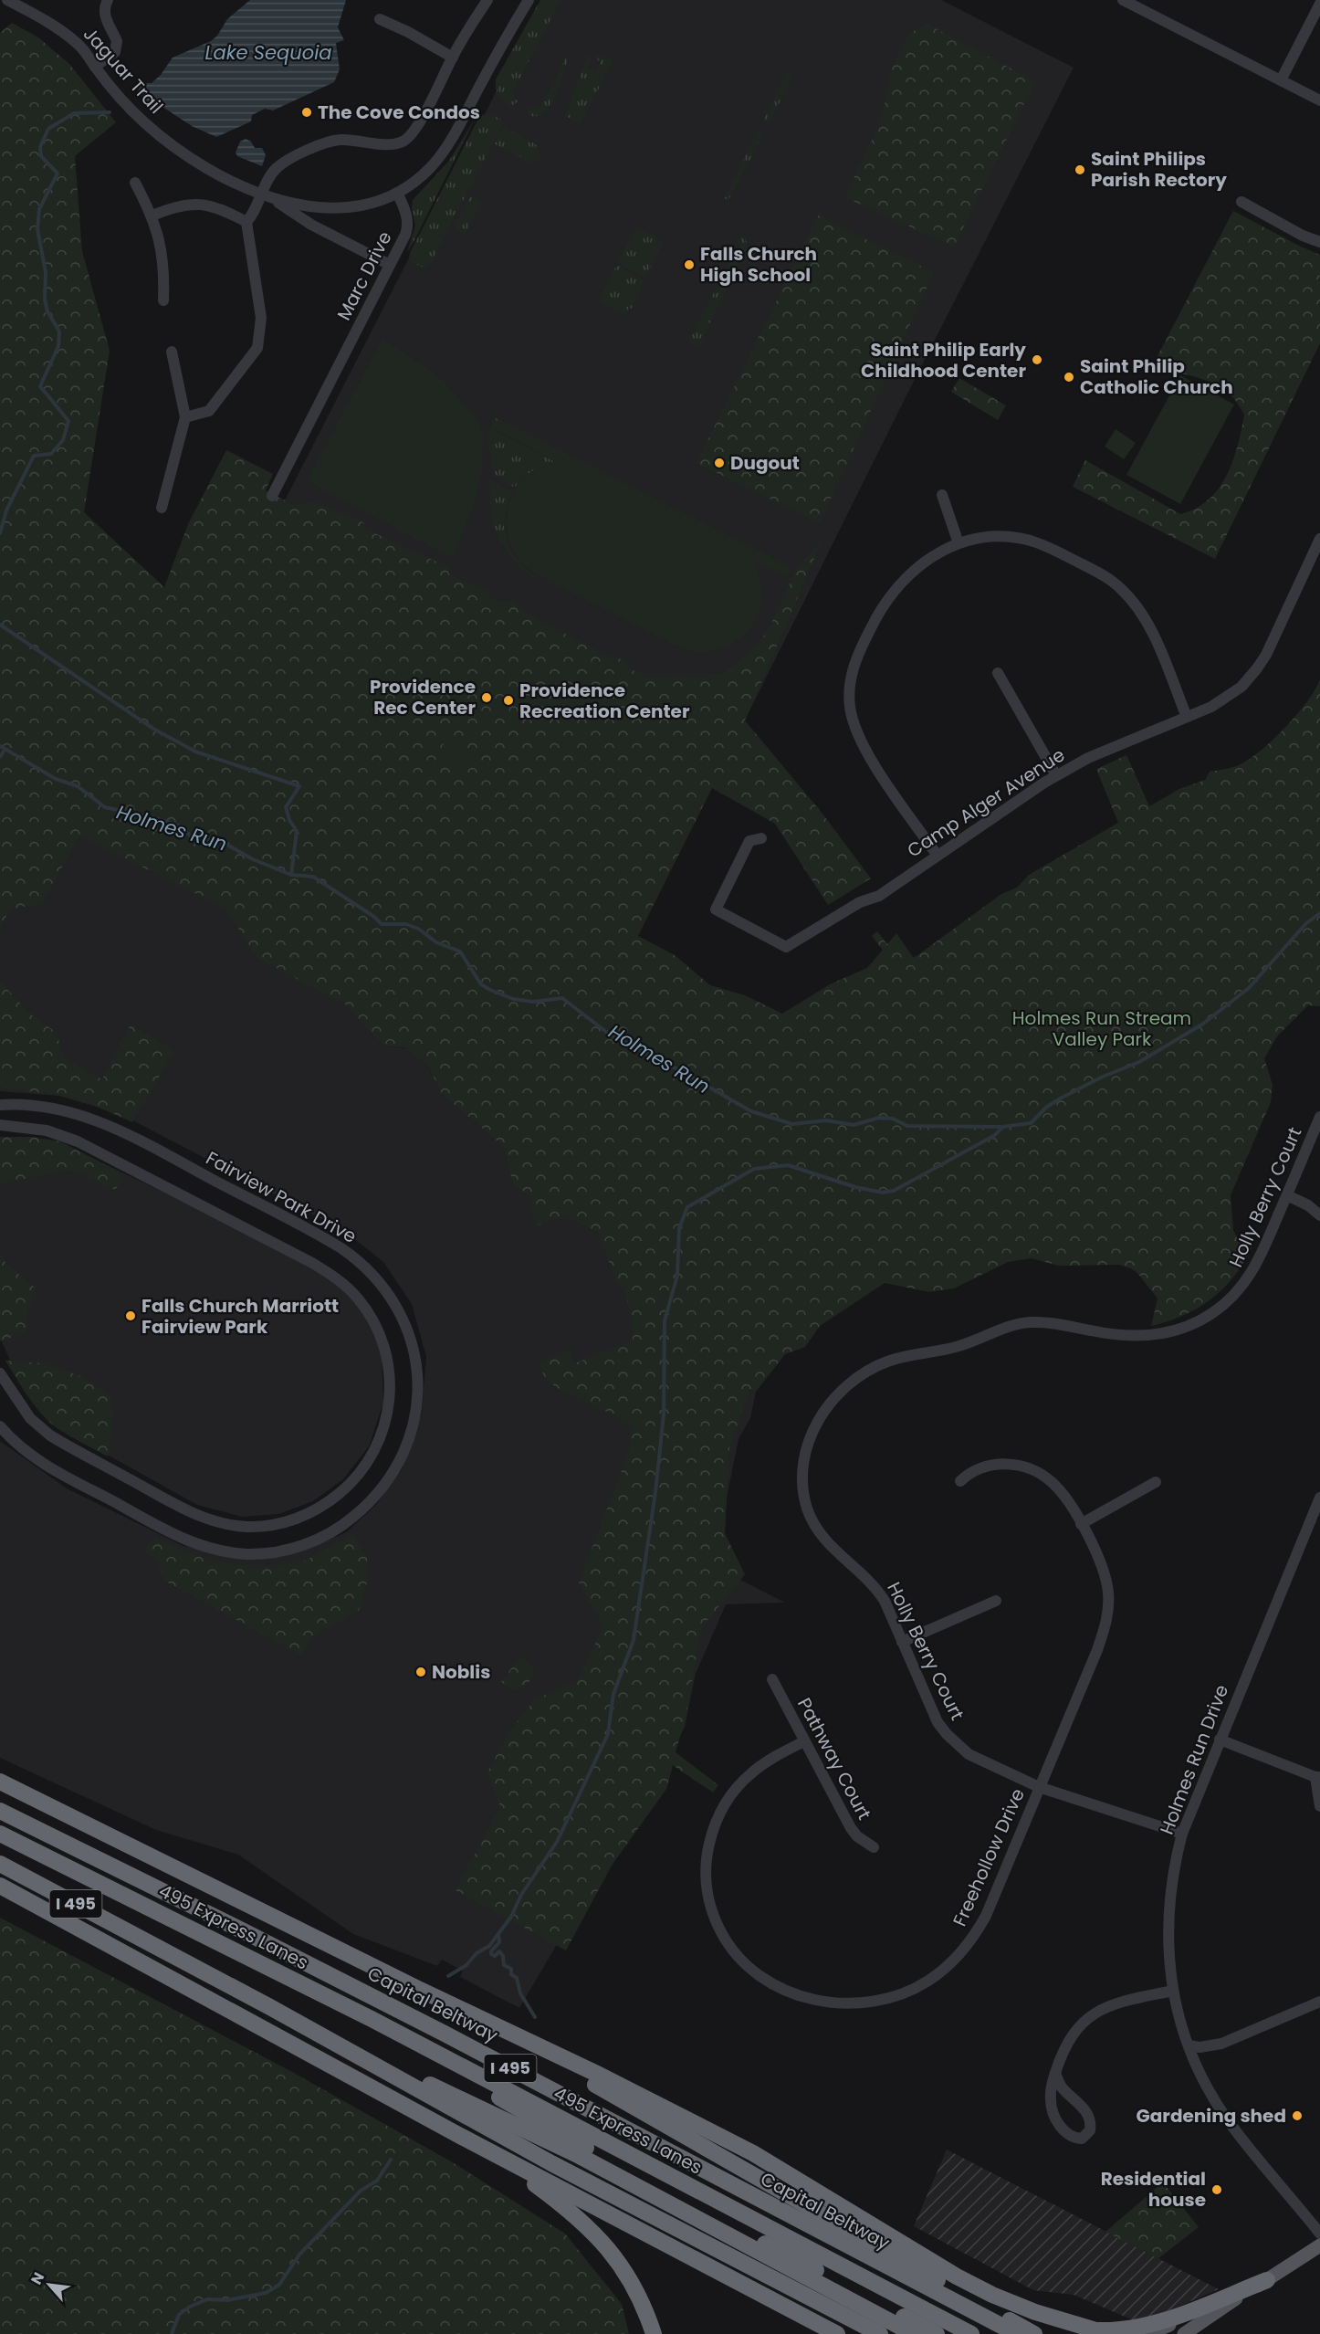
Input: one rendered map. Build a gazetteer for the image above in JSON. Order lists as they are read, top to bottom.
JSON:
{
  "streets": {
    "highway": ["I 495", "495 Express Lanes", "Capital Beltway"],
    "street": [
      "Jaguar Trail",
      "Marc Drive",
      "Camp Alger Avenue",
      "Fairview Park Drive",
      "Holly Berry Court",
      "Pathway Court",
      "Holmes Run Drive",
      "Freehollow Drive"
    ]
  },
  "crossings": [
    ["Jaguar Trail", "Marc Drive"],
    ["Holly Berry Court", "Holmes Run Drive"],
    ["Holly Berry Court", "Freehollow Drive"],
    ["Pathway Court", "Freehollow Drive"]
  ],
  "water": ["Lake Sequoia", "Holmes Run"],
  "parks": ["Holmes Run Stream Valley Park"],
  "places": [
    "The Cove Condos",
    "Saint Philips Parish Rectory",
    "Falls Church High School",
    "Saint Philip Early Childhood Center",
    "Saint Philip Catholic Church",
    "Dugout",
    "Providence Rec Center",
    "Providence Recreation Center",
    "Falls Church Marriott Fairview Park",
    "Noblis",
    "Gardening shed",
    "Residential house"
  ],
  "north": "top left"
}
